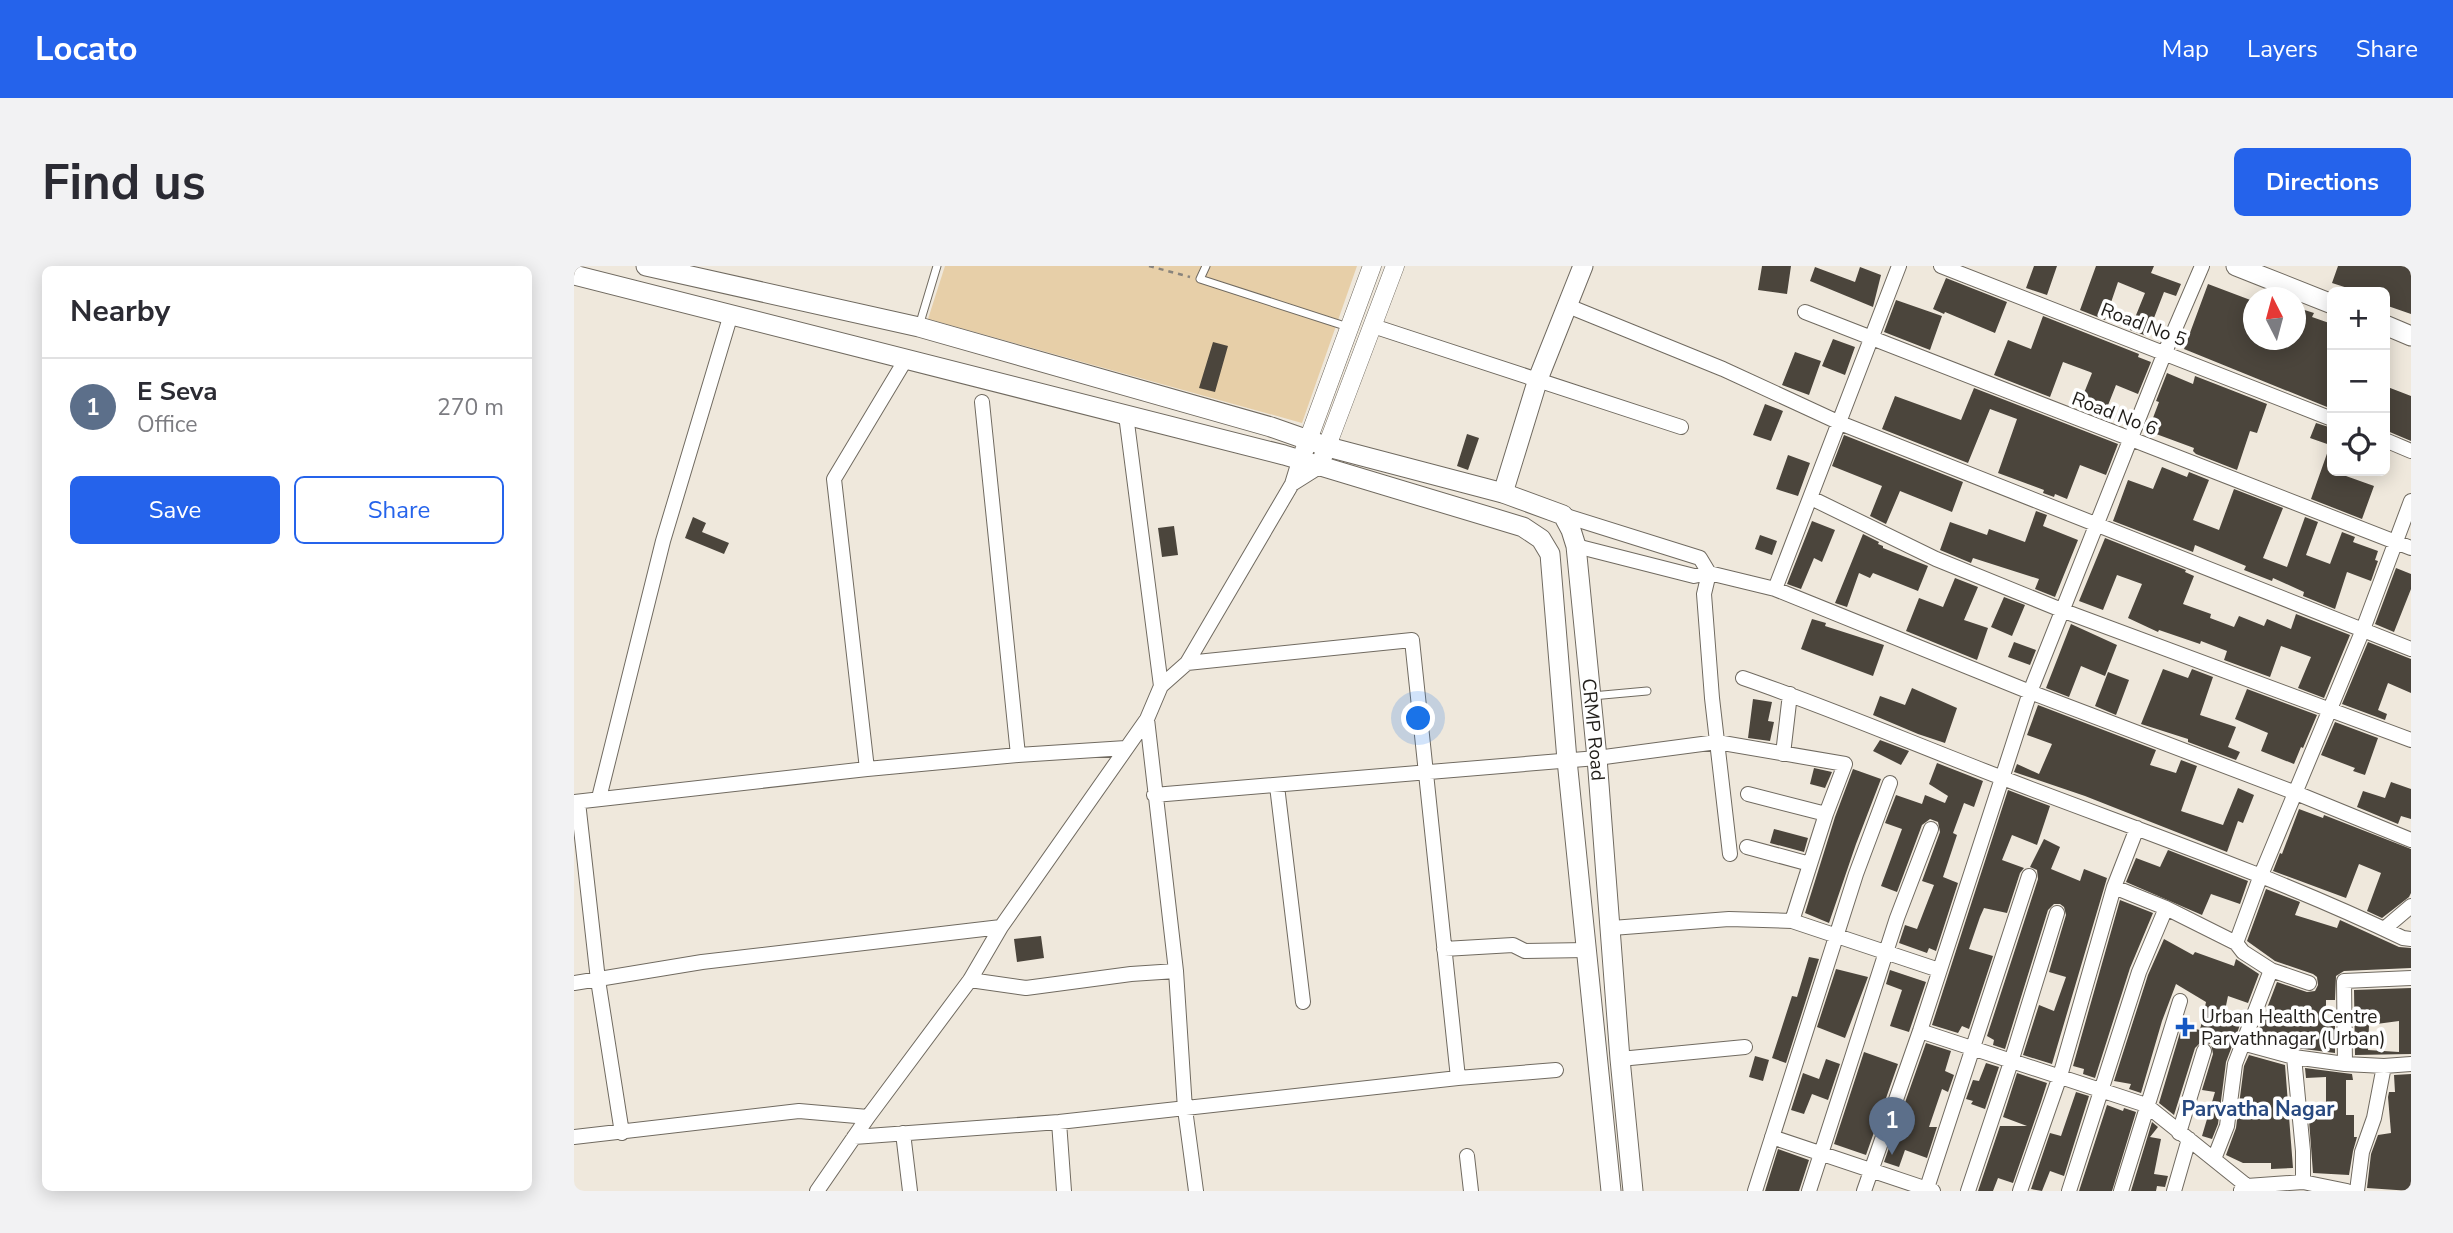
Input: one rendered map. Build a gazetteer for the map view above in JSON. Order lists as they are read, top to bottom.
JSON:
{
  "streets": {
    "main road": ["CRMP Road"],
    "street": ["Road No 5", "Road No 6"]
  },
  "districts": ["Parvatha Nagar"],
  "places": {
    "health": ["Urban Health Centre Parvathnagar (Urban)"]
  },
  "north": "top",
  "page": {
    "header": "Locato",
    "nav": ["Map", "Layers", "Share"],
    "buttons": [
      "Directions",
      ["Save", "Share"]
    ],
    "title": "Find us",
    "heading": "Nearby",
    "map_buttons": ["+", "−"],
    "list": [
      {
        "mark": "1",
        "name": "E Seva",
        "note": "Office",
        "value": "270 m"
      }
    ],
    "pins": "1"
  }
}
